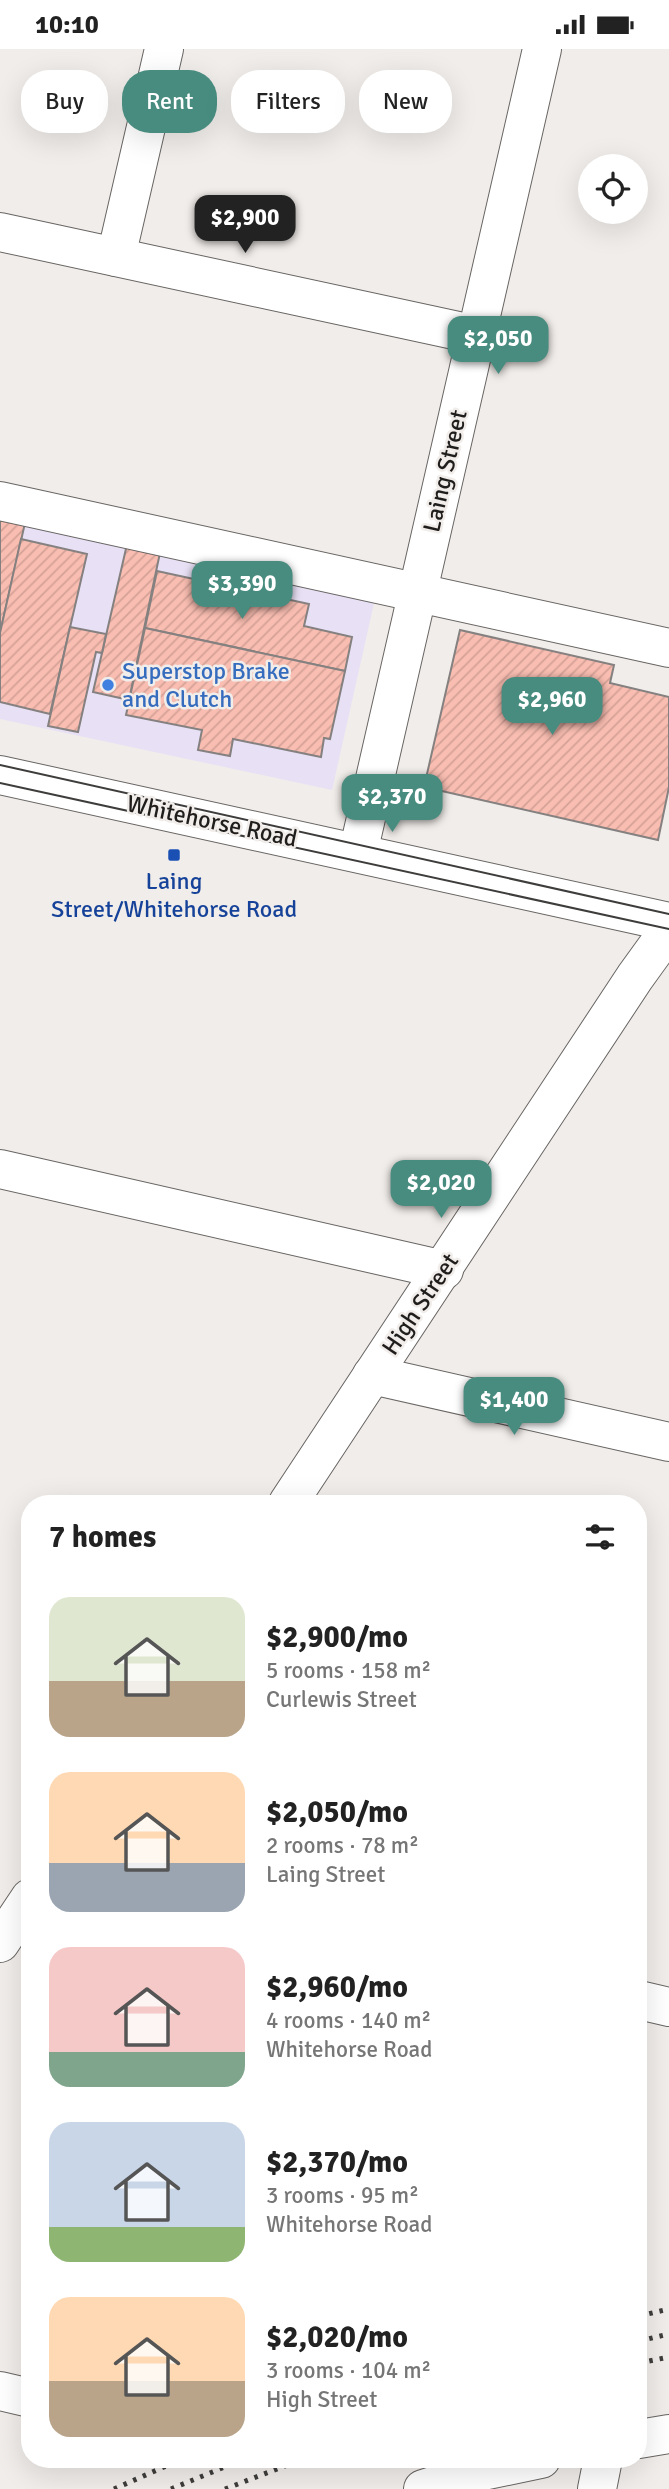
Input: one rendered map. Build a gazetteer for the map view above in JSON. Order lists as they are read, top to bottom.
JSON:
{
  "streets": {
    "street": ["Laing Street", "Whitehorse Road", "High Street"]
  },
  "crossings": [
    ["Laing Street", "Whitehorse Road"]
  ],
  "places": {
    "other": ["Superstop Brake and Clutch"],
    "transit": ["Laing Street/Whitehorse Road"]
  },
  "page": {
    "status": "10:10",
    "chip": [
      "Buy",
      "Rent",
      "Filters",
      "New"
    ],
    "price": [
      "$2,900",
      "$2,050",
      "$3,390",
      "$2,960",
      "$2,370",
      "$2,020",
      "$1,400"
    ],
    "heading": "7 homes",
    "list": [
      {
        "name": "$2,900/mo",
        "note": "5 rooms · 158 m² · Curlewis Street"
      },
      {
        "name": "$2,050/mo",
        "note": "2 rooms · 78 m² · Laing Street"
      },
      {
        "name": "$2,960/mo",
        "note": "4 rooms · 140 m² · Whitehorse Road"
      },
      {
        "name": "$2,370/mo",
        "note": "3 rooms · 95 m² · Whitehorse Road"
      },
      {
        "name": "$2,020/mo",
        "note": "3 rooms · 104 m² · High Street"
      }
    ]
  }
}
